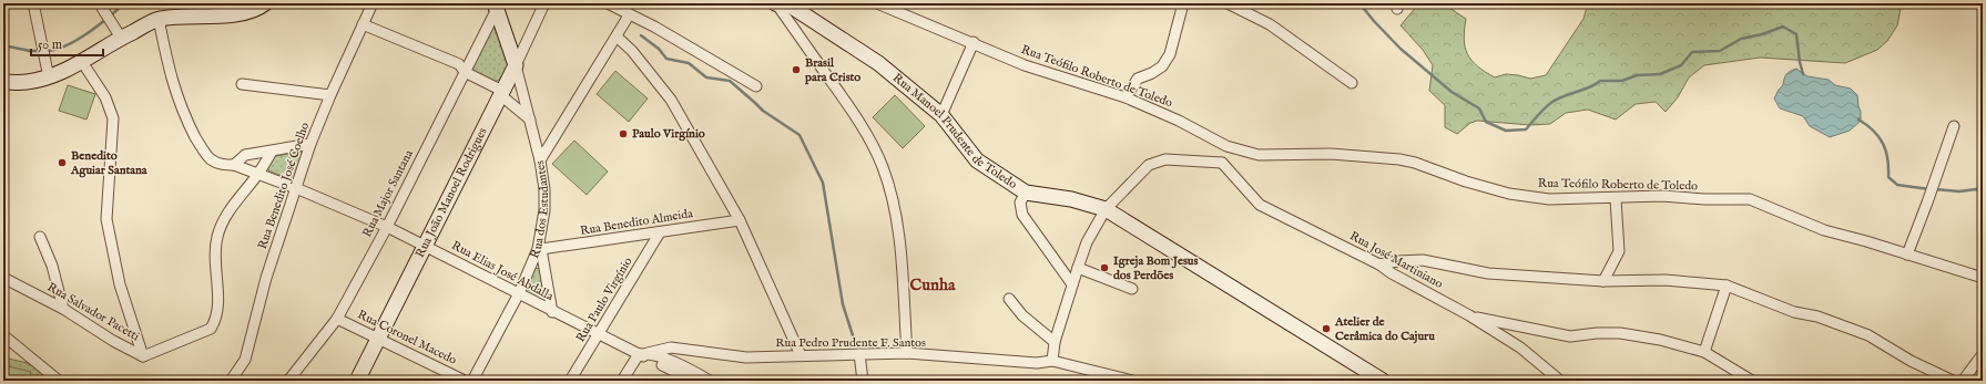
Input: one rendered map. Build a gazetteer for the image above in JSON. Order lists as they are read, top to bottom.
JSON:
{
  "streets": {
    "street": [
      "Rua Teófilo Roberto de Toledo",
      "Rua Manoel Prudente de Toledo",
      "Rua Benedito José Coelho",
      "Rua João Manoel Rodrigues",
      "Rua Major Santana",
      "Rua dos Estudantes",
      "Rua Benedito Almeida",
      "Rua José Martiniano",
      "Rua Elias José Abdalla",
      "Rua Paulo Virgínio",
      "Rua Salvador Pacetti",
      "Rua Coronel Macedo",
      "Rua Pedro Prudente F. Santos"
    ]
  },
  "crossings": [
    ["Rua Benedito José Coelho", "Rua Elias José Abdalla"],
    ["Rua João Manoel Rodrigues", "Rua dos Estudantes"],
    ["Rua João Manoel Rodrigues", "Rua Elias José Abdalla"],
    ["Rua João Manoel Rodrigues", "Rua Coronel Macedo"],
    ["Rua Major Santana", "Rua dos Estudantes"],
    ["Rua Major Santana", "Rua Elias José Abdalla"],
    ["Rua Major Santana", "Rua Coronel Macedo"],
    ["Rua dos Estudantes", "Rua Benedito Almeida"],
    ["Rua dos Estudantes", "Rua Elias José Abdalla"],
    ["Rua Benedito Almeida", "Rua Paulo Virgínio"],
    ["Rua Elias José Abdalla", "Rua Paulo Virgínio"],
    ["Rua Elias José Abdalla", "Rua Salvador Pacetti"],
    ["Rua Elias José Abdalla", "Rua Pedro Prudente F. Santos"]
  ],
  "districts": ["Cunha"],
  "places": [
    "Brasil para Cristo",
    "Paulo Virgínio",
    "Benedito Aguiar Santana",
    "Igreja Bom Jesus dos Perdões",
    "Atelier de Cerâmica do Cajuru"
  ],
  "scale_bar": "50 m"
}
